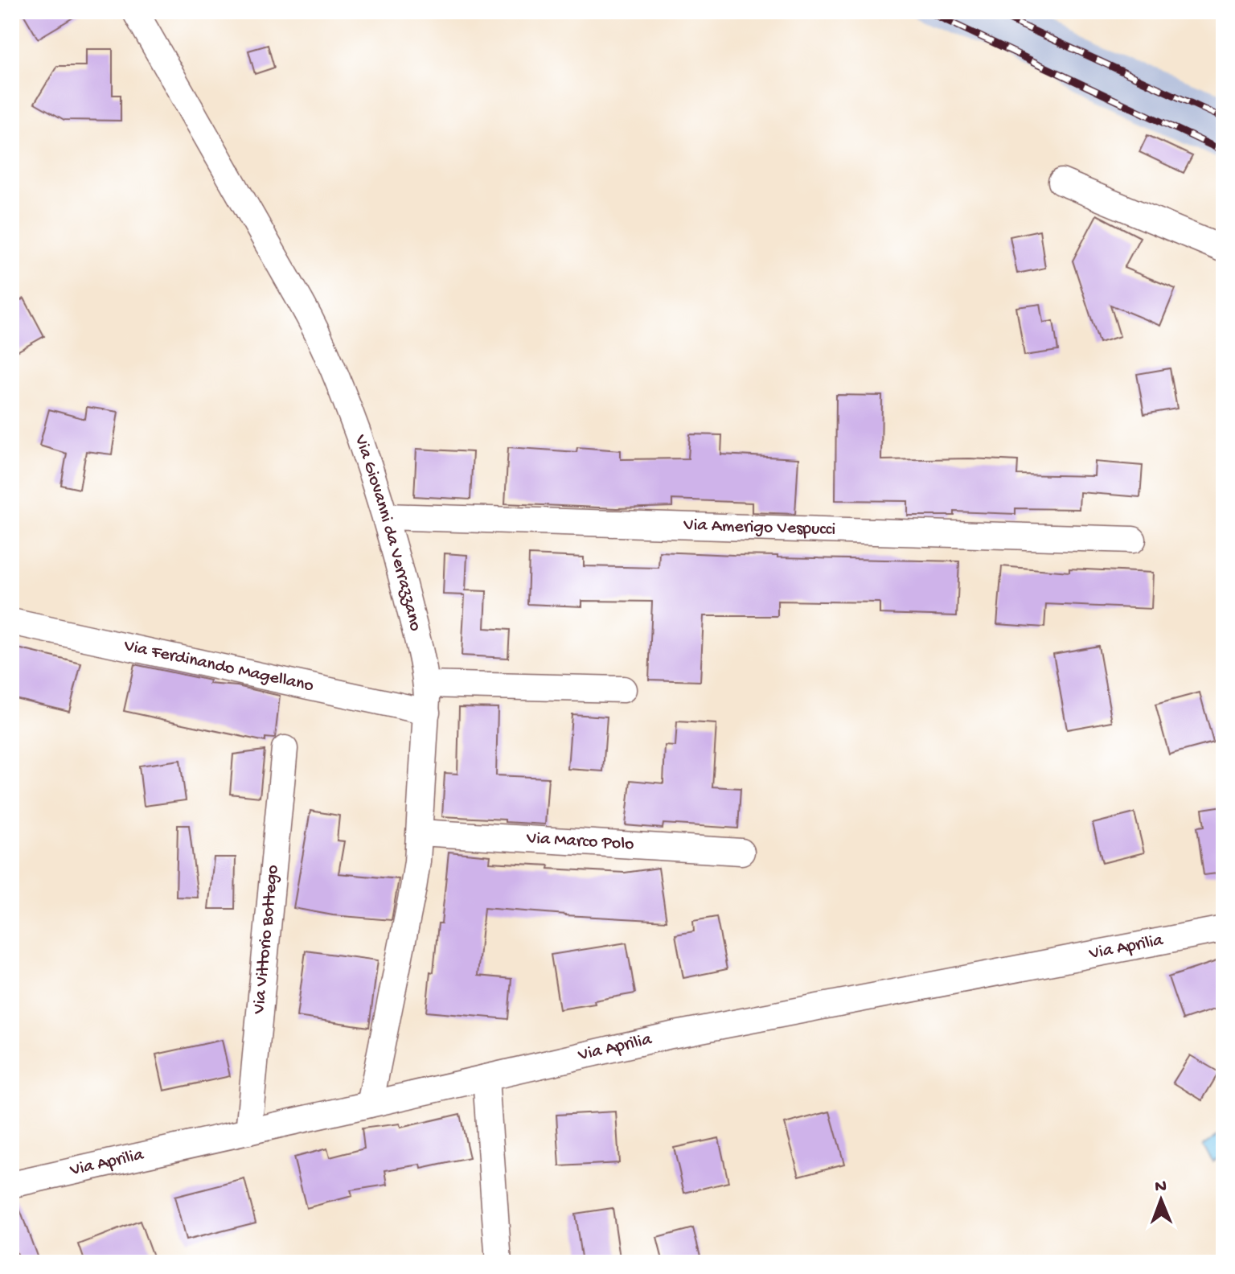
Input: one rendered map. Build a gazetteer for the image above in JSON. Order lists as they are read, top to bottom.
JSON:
{
  "streets": {
    "street": [
      "Via Amerigo Vespucci",
      "Via Giovanni da Verrazzano",
      "Via Ferdinando Magellano",
      "Via Marco Polo",
      "Via Vittorio Bottego",
      "Via Aprilia"
    ]
  },
  "crossings": [
    ["Via Amerigo Vespucci", "Via Giovanni da Verrazzano"],
    ["Via Giovanni da Verrazzano", "Via Ferdinando Magellano"],
    ["Via Giovanni da Verrazzano", "Via Marco Polo"],
    ["Via Giovanni da Verrazzano", "Via Aprilia"],
    ["Via Vittorio Bottego", "Via Aprilia"]
  ],
  "north": "top"
}
